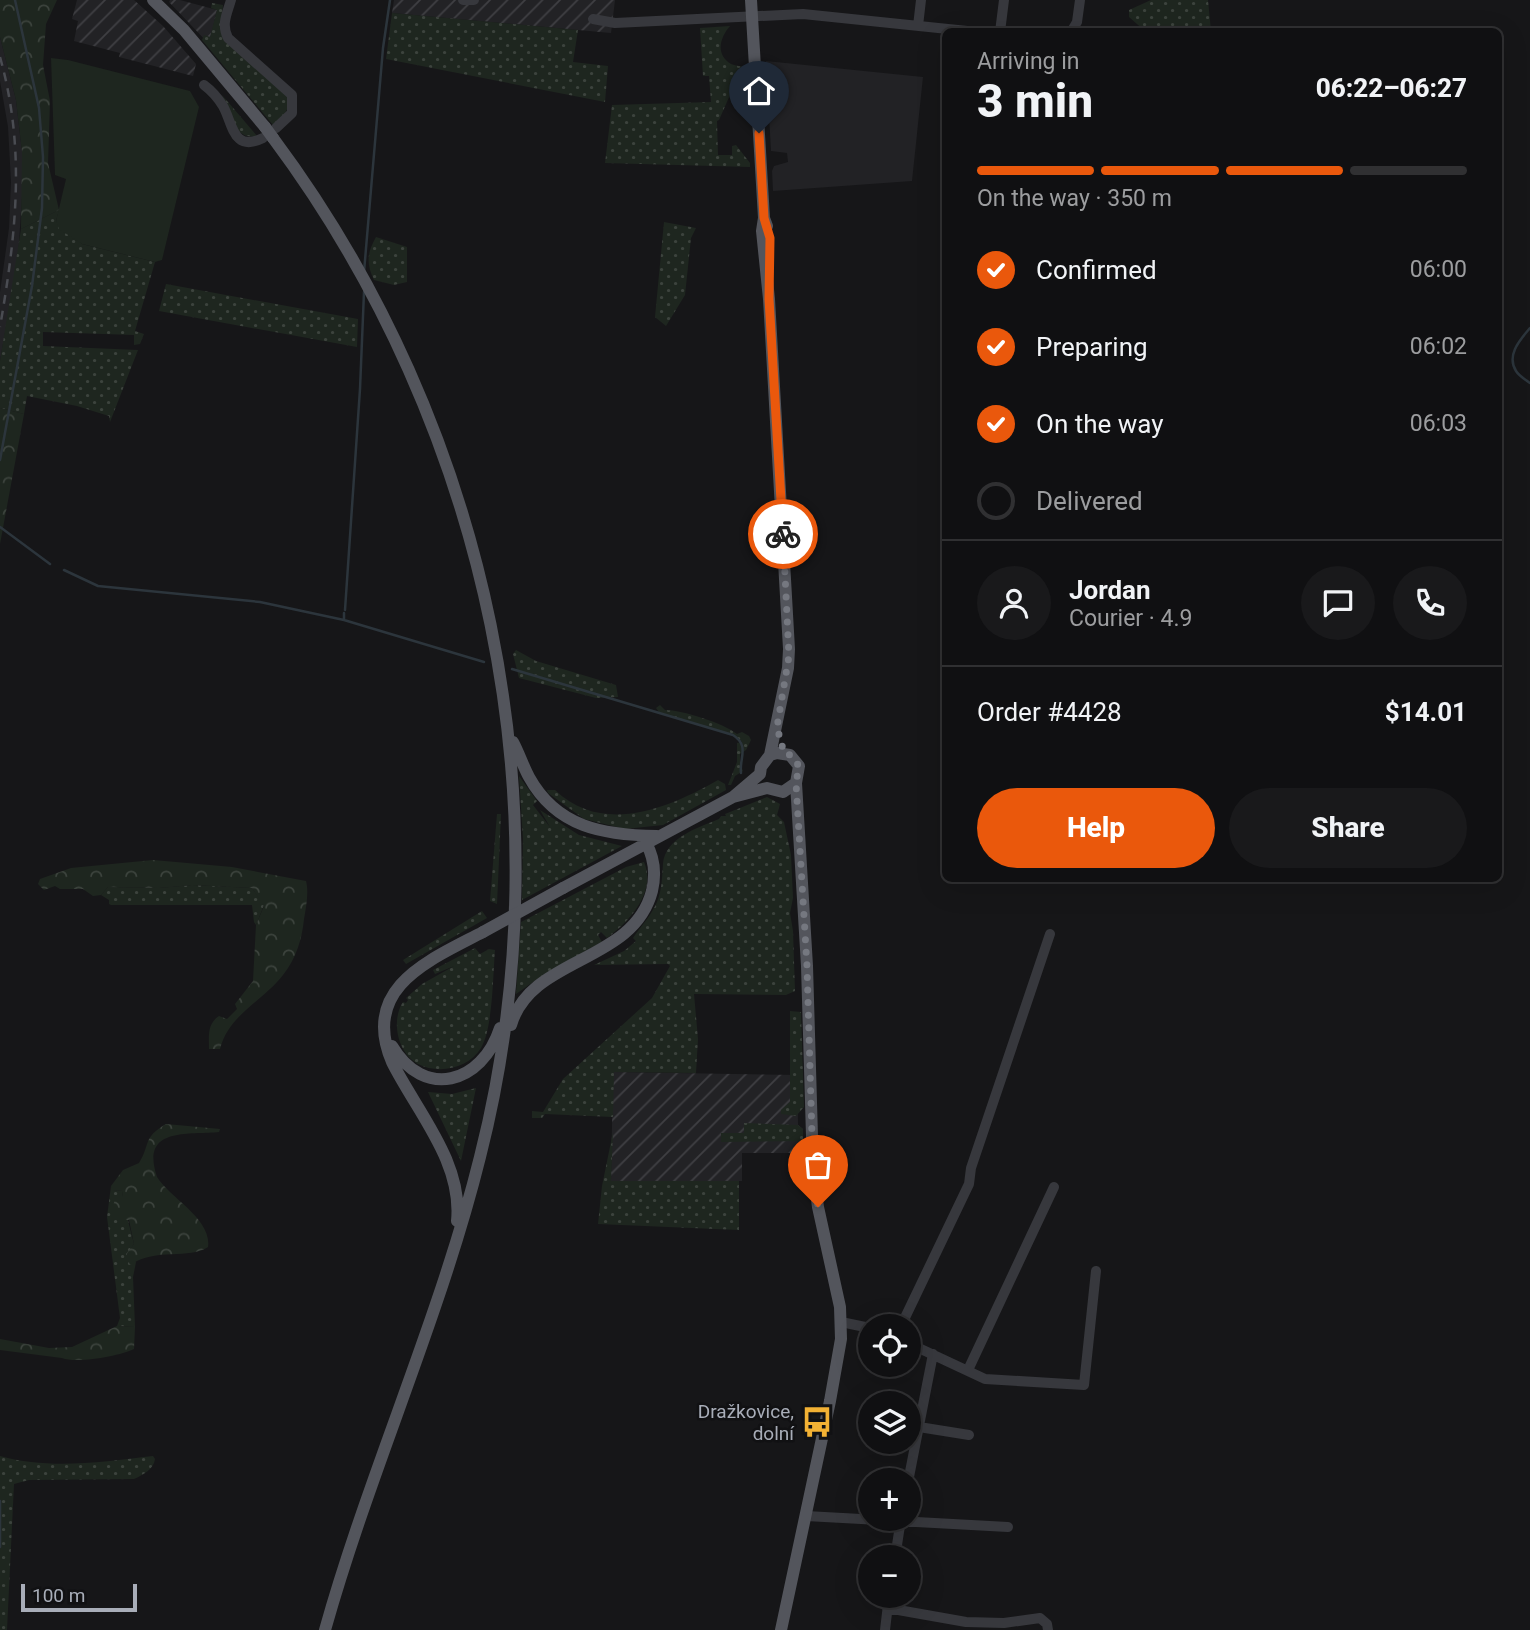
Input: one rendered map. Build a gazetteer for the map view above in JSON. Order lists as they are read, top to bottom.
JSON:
{
  "places": {
    "bus stop": ["Dražkovice, dolní"]
  },
  "scale_bar": "100 m",
  "page": {
    "heading": ["3 min", "Arriving in", "06:22–06:27"],
    "panel": [
      "Jordan",
      "Courier · 4.9",
      "Order #4428",
      "$14.01"
    ],
    "bar": "On the way · 350 m",
    "list": [
      ["Confirmed", "06:00"],
      ["Preparing", "06:02"],
      ["On the way", "06:03"],
      "Delivered"
    ],
    "buttons": ["Help", "Share"],
    "map_buttons": ["+", "−"],
    "scale": "100 m"
  }
}
